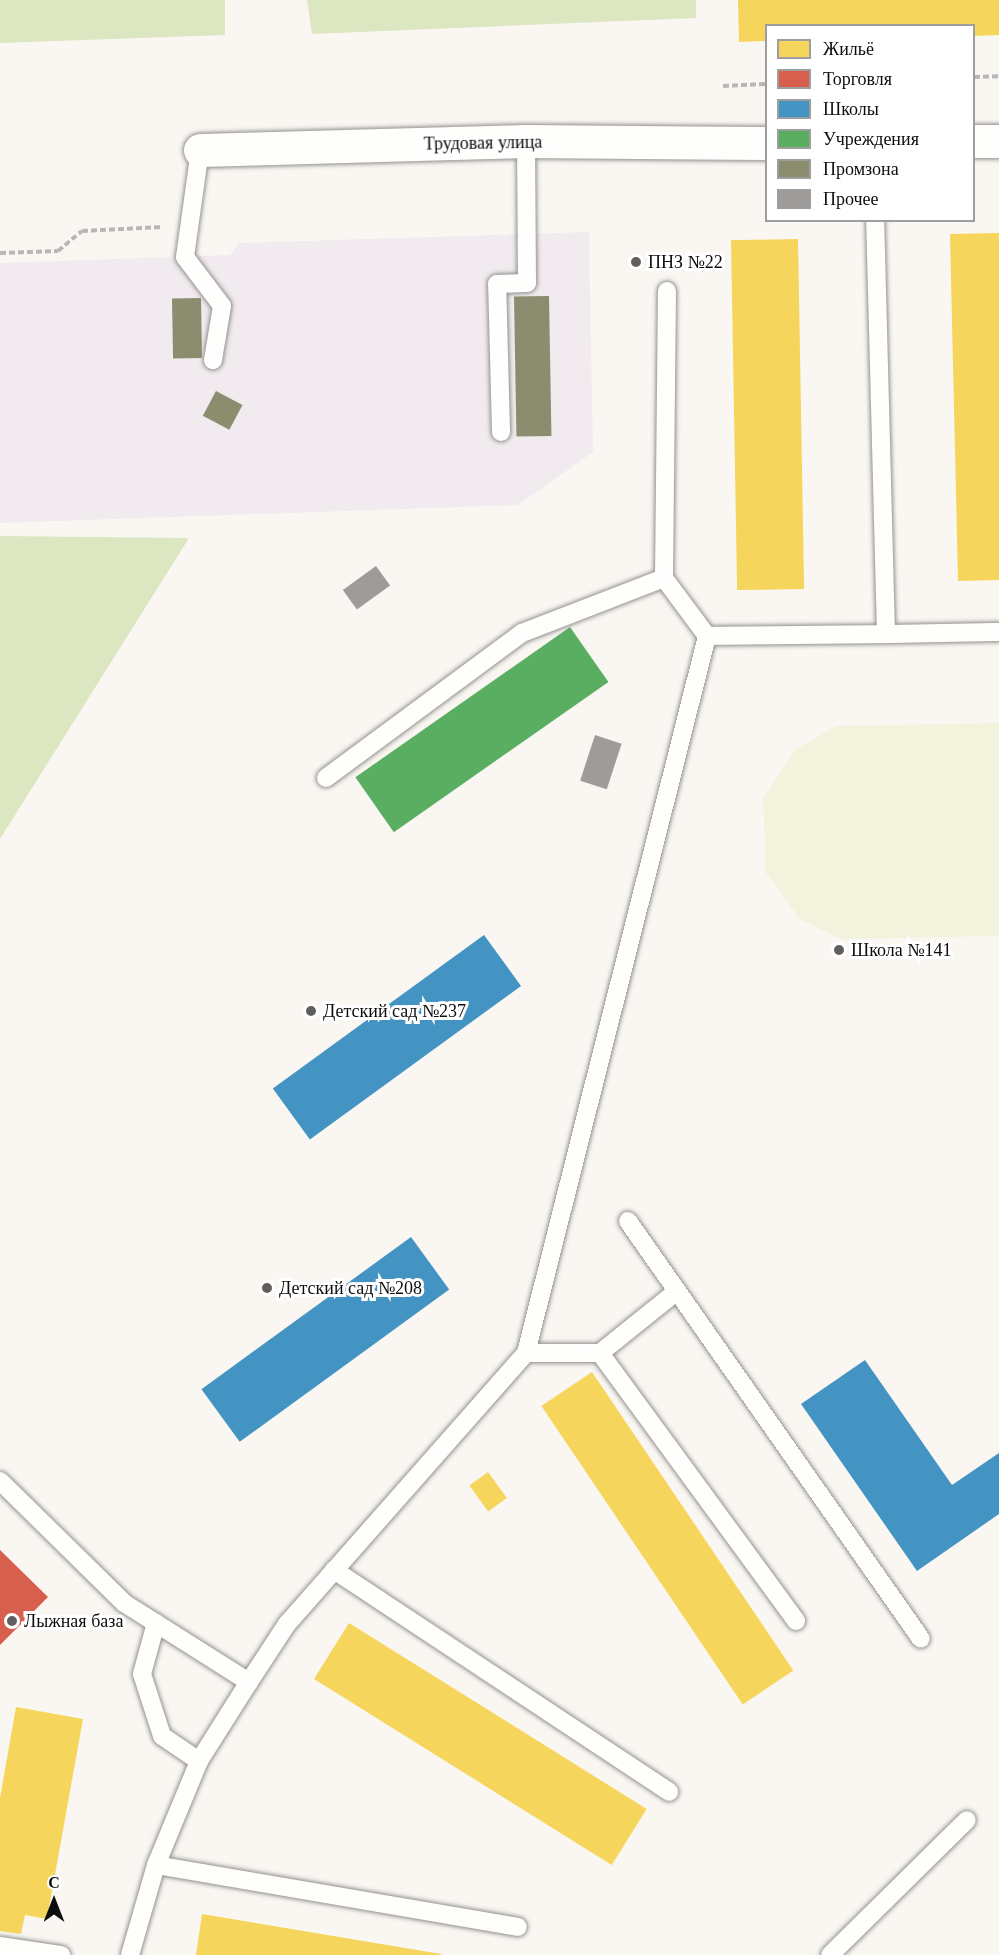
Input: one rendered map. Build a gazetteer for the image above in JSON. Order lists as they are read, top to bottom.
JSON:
{
  "streets": {
    "street": ["Трудовая улица"]
  },
  "places": [
    "ПНЗ №22",
    "Школа №141",
    "Детский сад №237",
    "Детский сад №208",
    "Лыжная база"
  ],
  "legend": [
    "Жильё",
    "Торговля",
    "Школы",
    "Учреждения",
    "Промзона",
    "Прочее"
  ],
  "north": "top"
}
